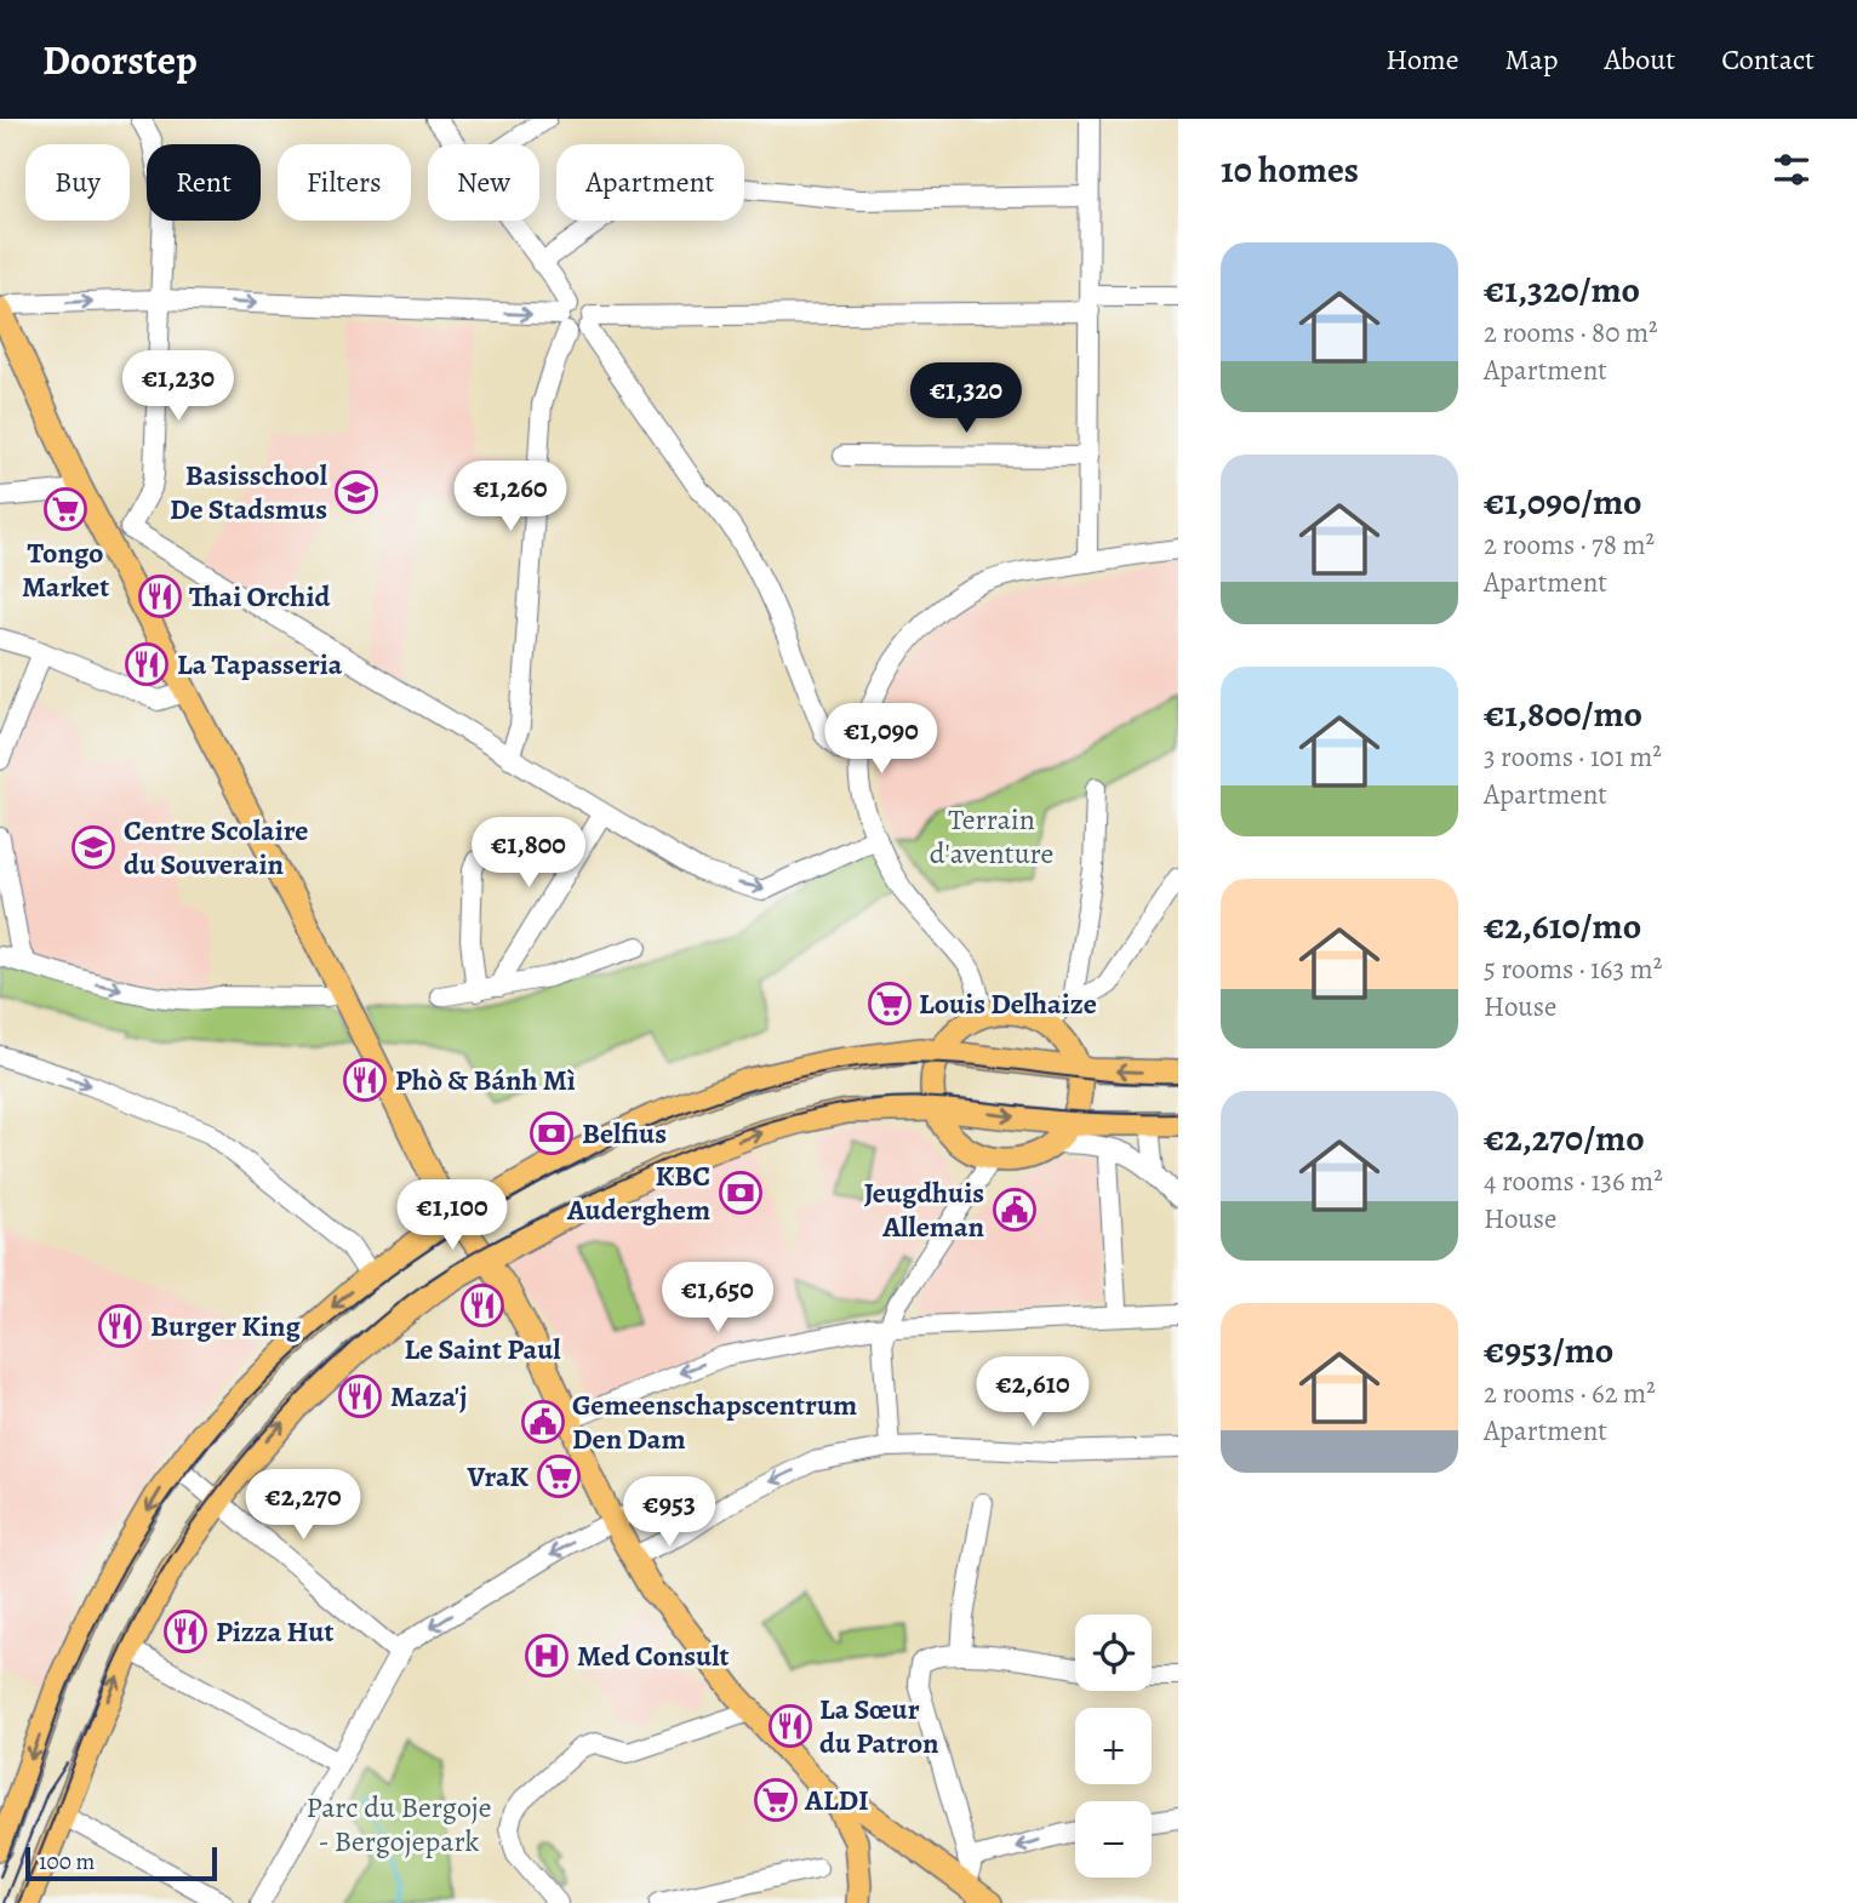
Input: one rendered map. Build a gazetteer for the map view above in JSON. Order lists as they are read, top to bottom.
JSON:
{
  "parks": ["Terrain d'aventure", "Parc du Bergoje - Bergojepark"],
  "places": {
    "school or university": ["Basisschool De Stadsmus", "Centre Scolaire du Souverain"],
    "supermarket": [
      "Tongo Market",
      "Louis Delhaize",
      "VraK",
      "ALDI"
    ],
    "restaurant": [
      "Thai Orchid",
      "La Tapasseria",
      "Phò & Bánh Mì",
      "Le Saint Paul",
      "Burger King",
      "Maza'j",
      "Pizza Hut",
      "La Sœur du Patron"
    ],
    "bank": ["Belfius", "KBC Auderghem"],
    "public building": ["Jeugdhuis Alleman", "Gemeenschapscentrum Den Dam"],
    "hospital": ["Med Consult"]
  },
  "scale_bar": "100 m",
  "page": {
    "header": "Doorstep",
    "nav": [
      "Home",
      "Map",
      "About",
      "Contact"
    ],
    "heading": "10 homes",
    "chip": [
      "Buy",
      "Rent",
      "Filters",
      "New",
      "Apartment"
    ],
    "list": [
      {
        "name": "€1,320/mo",
        "note": "2 rooms · 80 m² · Apartment"
      },
      {
        "name": "€1,090/mo",
        "note": "2 rooms · 78 m² · Apartment"
      },
      {
        "name": "€1,800/mo",
        "note": "3 rooms · 101 m² · Apartment"
      },
      {
        "name": "€2,610/mo",
        "note": "5 rooms · 163 m² · House"
      },
      {
        "name": "€2,270/mo",
        "note": "4 rooms · 136 m² · House"
      },
      {
        "name": "€953/mo",
        "note": "2 rooms · 62 m² · Apartment"
      }
    ],
    "price": [
      "€1,230",
      "€1,320",
      "€1,260",
      "€1,090",
      "€1,800",
      "€1,100",
      "€1,650",
      "€2,610",
      "€2,270",
      "€953"
    ],
    "map_buttons": ["+", "−"],
    "scale": "100 m"
  }
}
